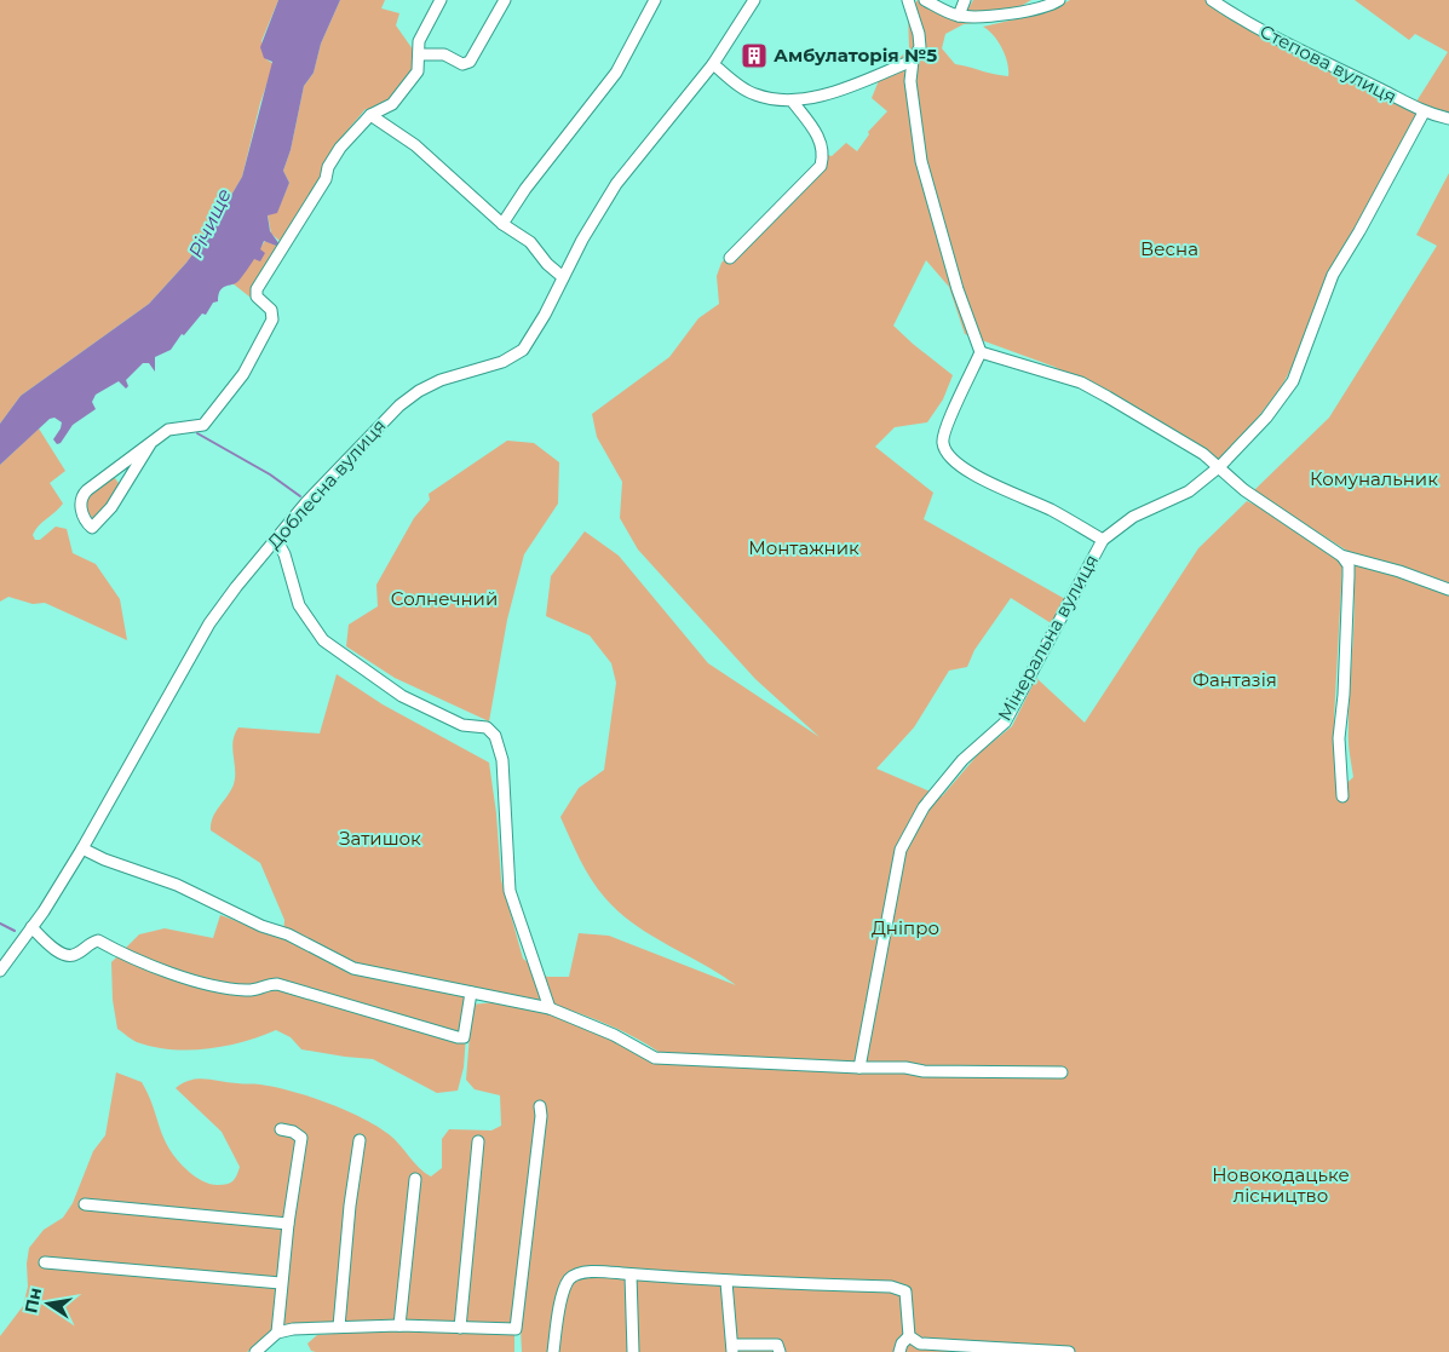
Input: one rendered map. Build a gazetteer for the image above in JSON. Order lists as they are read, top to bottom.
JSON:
{
  "streets": {
    "street": ["Степова вулиця", "Доблесна вулиця", "Мінеральна вулиця"]
  },
  "crossings": [
    ["Степова вулиця", "Мінеральна вулиця"]
  ],
  "water": ["Річище"],
  "parks": [
    "Весна",
    "Комунальник",
    "Монтажник",
    "Солнечний",
    "Фантазія",
    "Затишок",
    "Дніпро",
    "Новокодацьке лісництво"
  ],
  "places": {
    "building": ["Амбулаторія №5"]
  },
  "north": "left"
}
